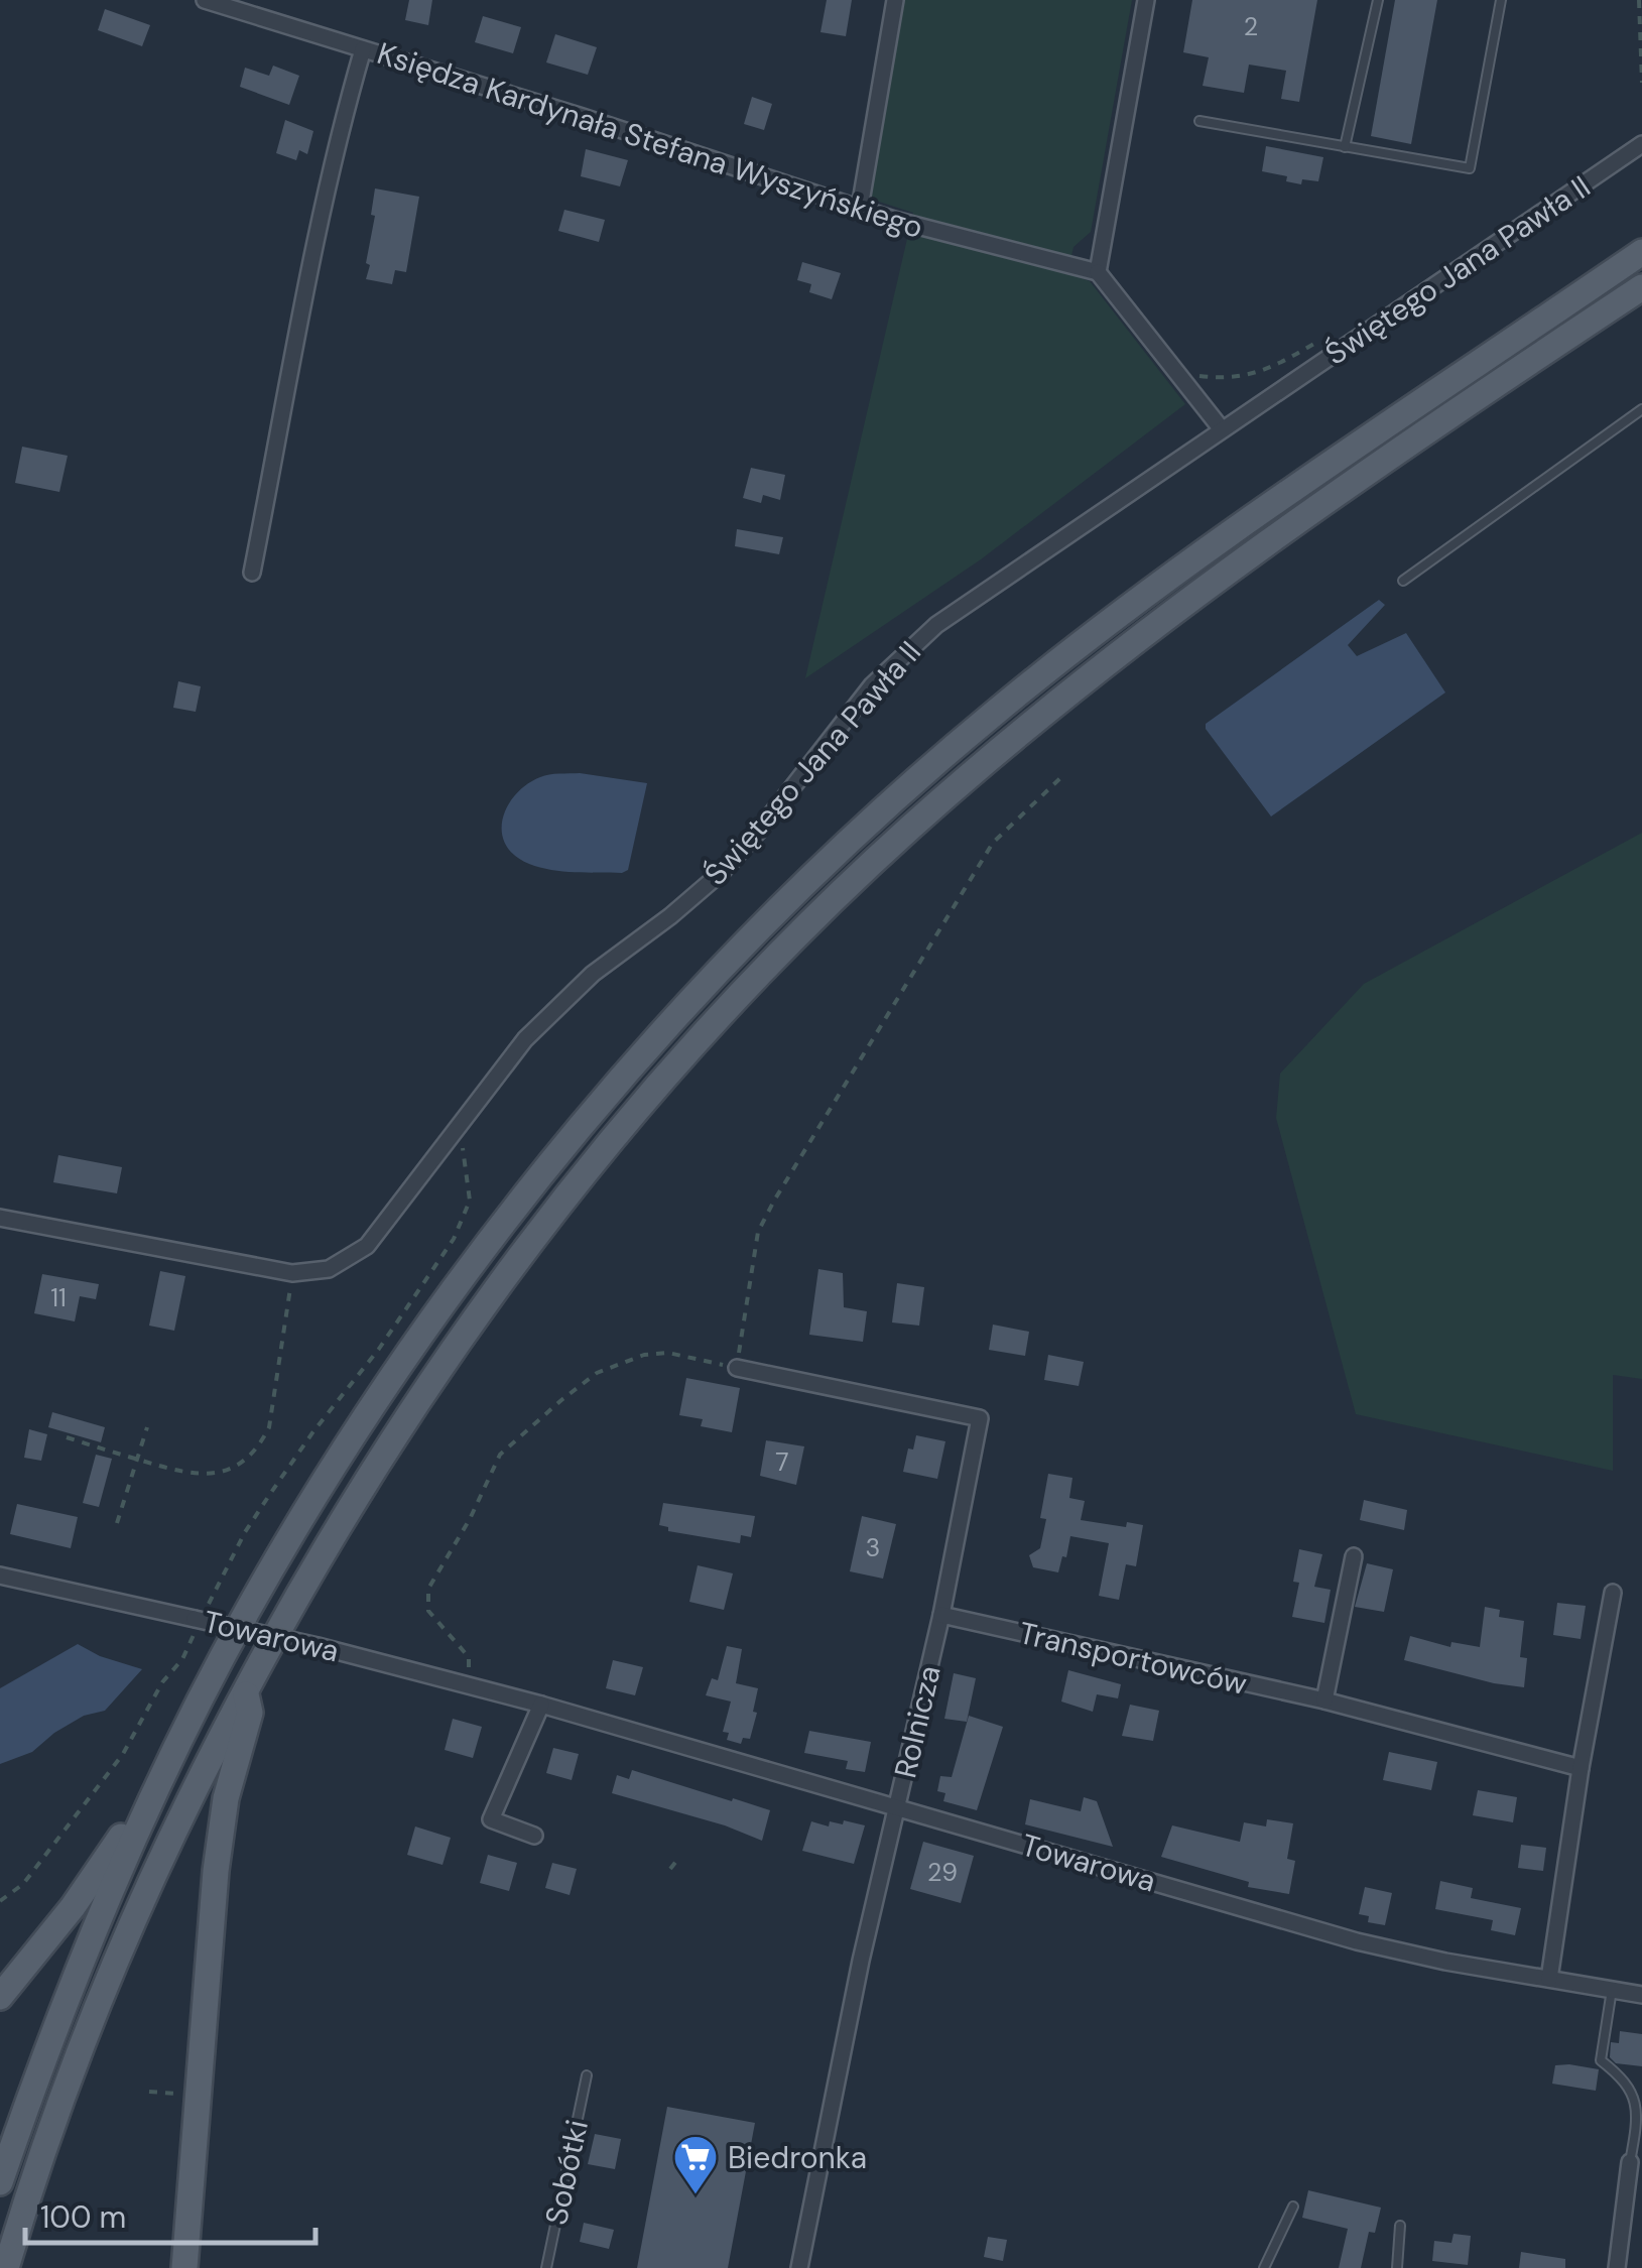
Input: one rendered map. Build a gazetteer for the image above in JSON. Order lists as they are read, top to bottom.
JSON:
{
  "streets": {
    "street": [
      "Księdza Kardynała Stefana Wyszyńskiego",
      "Świętego Jana Pawła II",
      "Towarowa",
      "Transportowców",
      "Rolnicza"
    ],
    "lane": ["Sobótki"]
  },
  "crossings": [
    ["Towarowa", "Rolnicza"],
    ["Transportowców", "Rolnicza"]
  ],
  "places": {
    "supermarket": ["Biedronka"]
  },
  "house_numbers": [
    "2",
    "11",
    "7",
    "3",
    "29"
  ],
  "scale_bar": "100 m"
}
